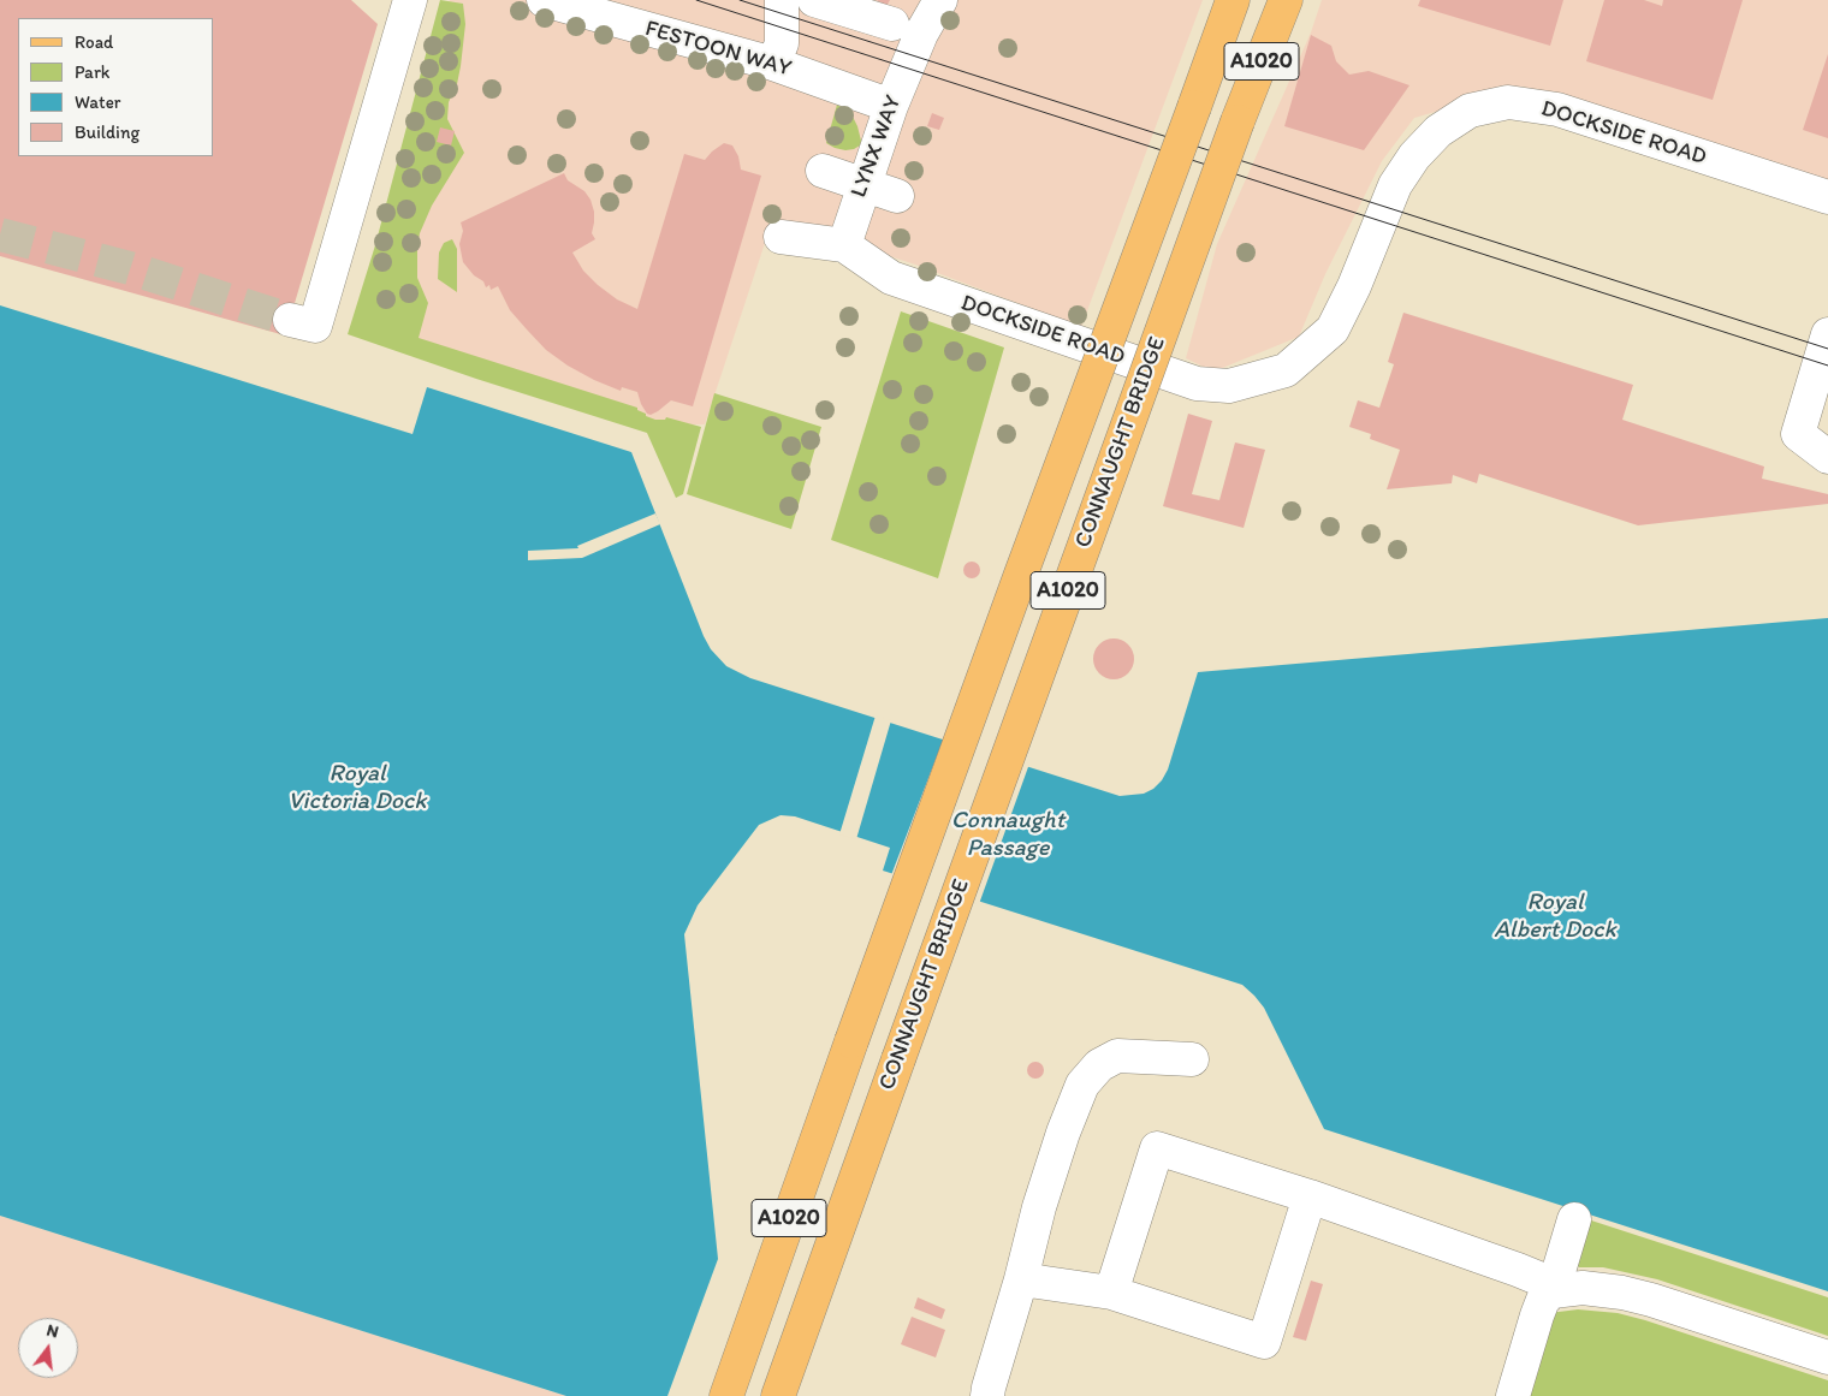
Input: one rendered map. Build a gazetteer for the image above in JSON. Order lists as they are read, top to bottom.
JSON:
{
  "streets": {
    "main road": ["A1020", "CONNAUGHT BRIDGE"],
    "street": ["FESTOON WAY", "DOCKSIDE ROAD", "LYNX WAY"]
  },
  "crossings": [
    ["FESTOON WAY", "LYNX WAY"],
    ["DOCKSIDE ROAD", "LYNX WAY"]
  ],
  "water": ["Royal Victoria Dock", "Connaught Passage", "Royal Albert Dock"],
  "legend": [
    "Road",
    "Park",
    "Water",
    "Building"
  ],
  "north": "top"
}
